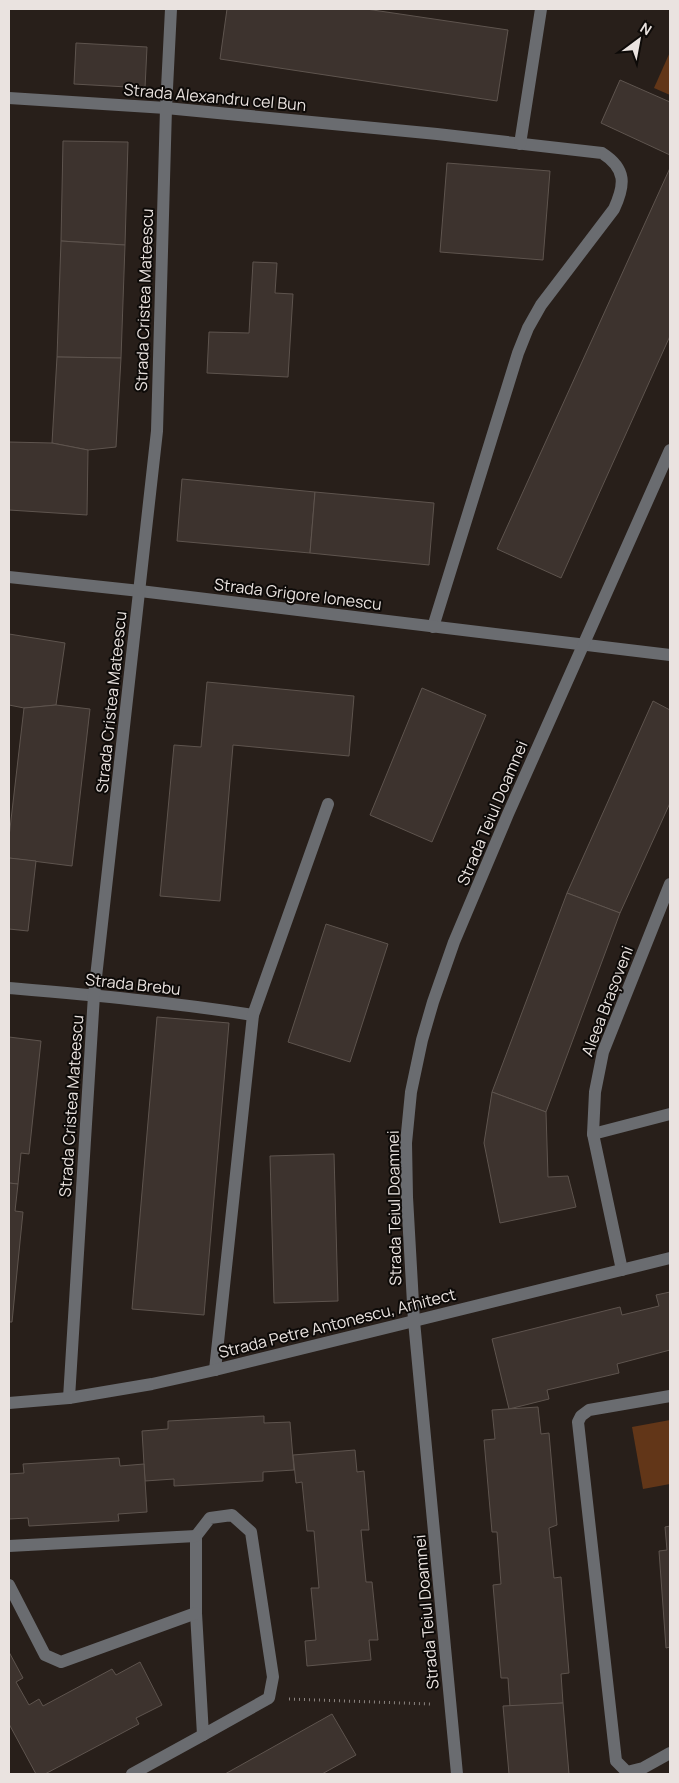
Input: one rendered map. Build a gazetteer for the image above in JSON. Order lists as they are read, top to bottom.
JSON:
{
  "streets": {
    "street": [
      "Strada Alexandru cel Bun",
      "Strada Cristea Mateescu",
      "Strada Grigore Ionescu",
      "Strada Teiul Doamnei",
      "Strada Brebu",
      "Aleea Brașoveni",
      "Strada Petre Antonescu, Arhitect"
    ]
  },
  "crossings": [
    ["Strada Alexandru cel Bun", "Strada Cristea Mateescu"],
    ["Strada Alexandru cel Bun", "Strada Grigore Ionescu"],
    ["Strada Cristea Mateescu", "Strada Grigore Ionescu"],
    ["Strada Cristea Mateescu", "Strada Brebu"],
    ["Strada Cristea Mateescu", "Strada Petre Antonescu, Arhitect"],
    ["Strada Grigore Ionescu", "Strada Teiul Doamnei"],
    ["Strada Teiul Doamnei", "Strada Petre Antonescu, Arhitect"],
    ["Aleea Brașoveni", "Strada Petre Antonescu, Arhitect"]
  ],
  "north": "top right"
}
